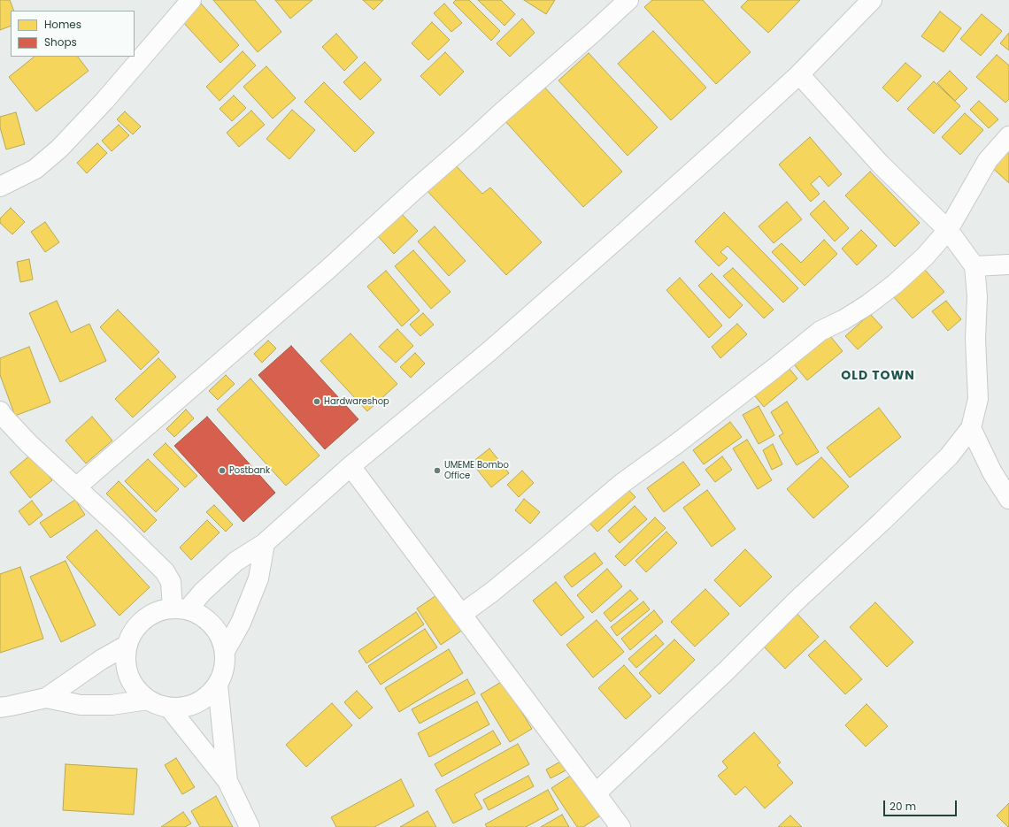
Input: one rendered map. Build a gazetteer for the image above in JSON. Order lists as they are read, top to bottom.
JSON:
{
  "districts": ["OLD TOWN"],
  "places": ["Hardwareshop", "Postbank", "UMEME Bombo Office"],
  "legend": ["Homes", "Shops"],
  "scale_bar": "20 m"
}
